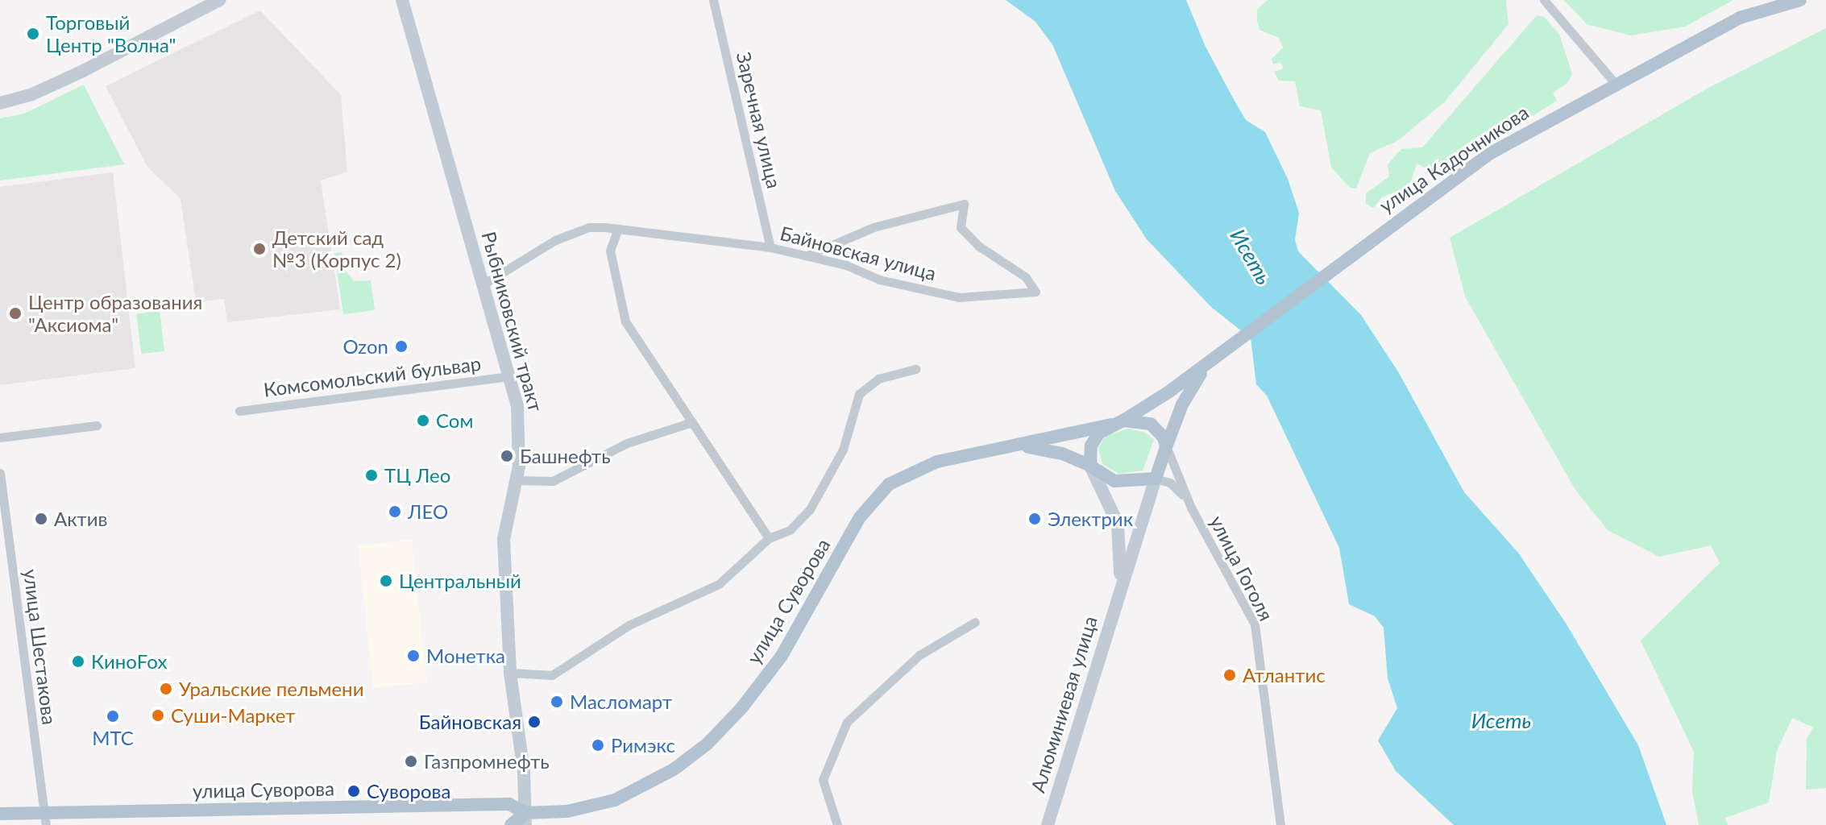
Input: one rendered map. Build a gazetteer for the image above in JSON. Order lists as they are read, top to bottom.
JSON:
{
  "streets": {
    "main road": [
      "улица Кадочникова",
      "Рыбниковский тракт",
      "улица Суворова",
      "Алюминиевая улица"
    ],
    "street": [
      "Заречная улица",
      "Байновская улица",
      "Комсомольский бульвар",
      "улица Гоголя",
      "улица Шестакова"
    ]
  },
  "crossings": [
    ["Заречная улица", "Байновская улица"],
    ["Байновская улица", "Рыбниковский тракт"],
    ["Рыбниковский тракт", "Комсомольский бульвар"],
    ["Рыбниковский тракт", "улица Суворова"],
    ["улица Гоголя", "улица Суворова"],
    ["улица Суворова", "улица Шестакова"]
  ],
  "water": ["Исеть"],
  "places": [
    "Торговый Центр \"Волна\"",
    "Детский сад №3 (Корпус 2)",
    "Центр образования \"Аксиома\"",
    "Ozon",
    "Сом",
    "Башнефть",
    "ТЦ Лео",
    "ЛЕО",
    "Актив",
    "Электрик",
    "Центральный",
    "Монетка",
    "КиноFox",
    "Атлантис",
    "Уральские пельмени",
    "Масломарт",
    "Суши-Маркет",
    "МТС",
    "Байновская",
    "Римэкс",
    "Газпромнефть",
    "Суворова"
  ]
}
